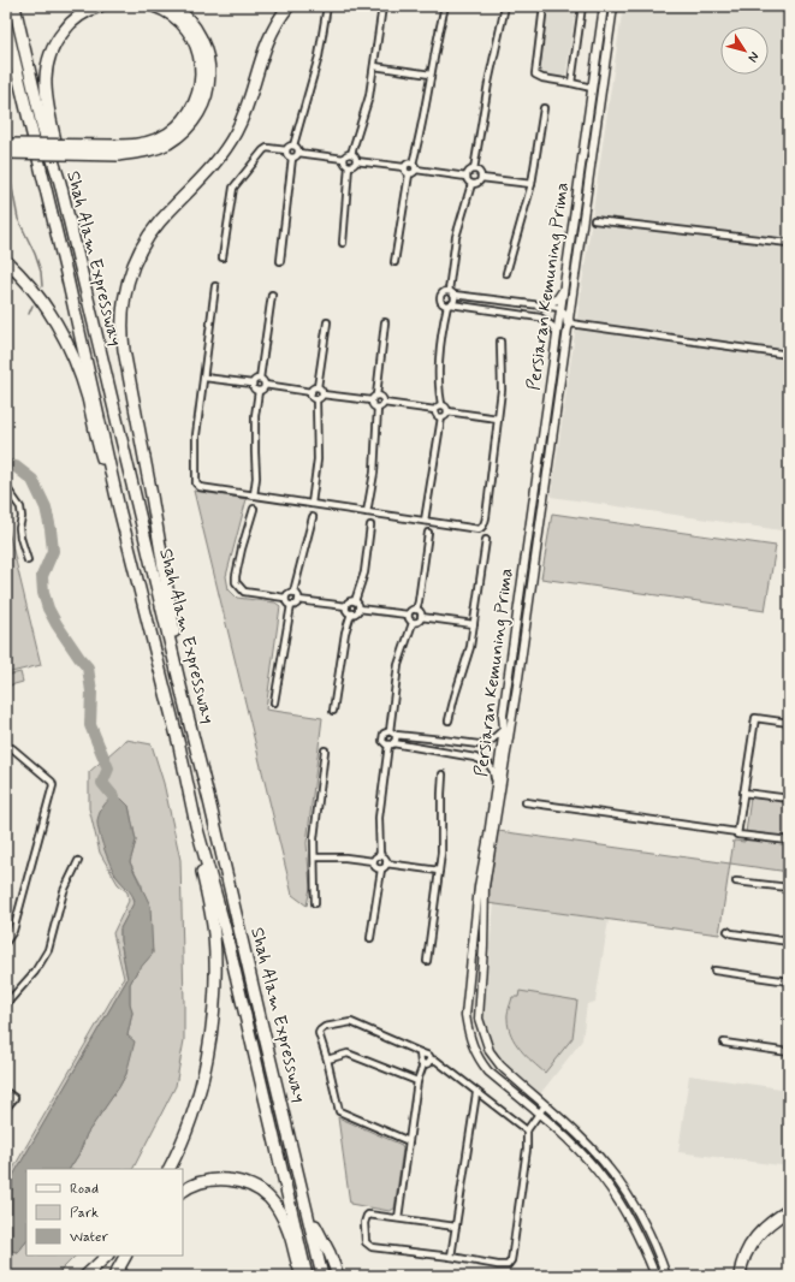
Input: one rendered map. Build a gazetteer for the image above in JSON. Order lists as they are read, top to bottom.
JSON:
{
  "streets": {
    "highway": ["Shah Alam Expressway"],
    "street": ["Persiaran Kemuning Prima"]
  },
  "legend": ["Road", "Park", "Water"],
  "north": "bottom right"
}
